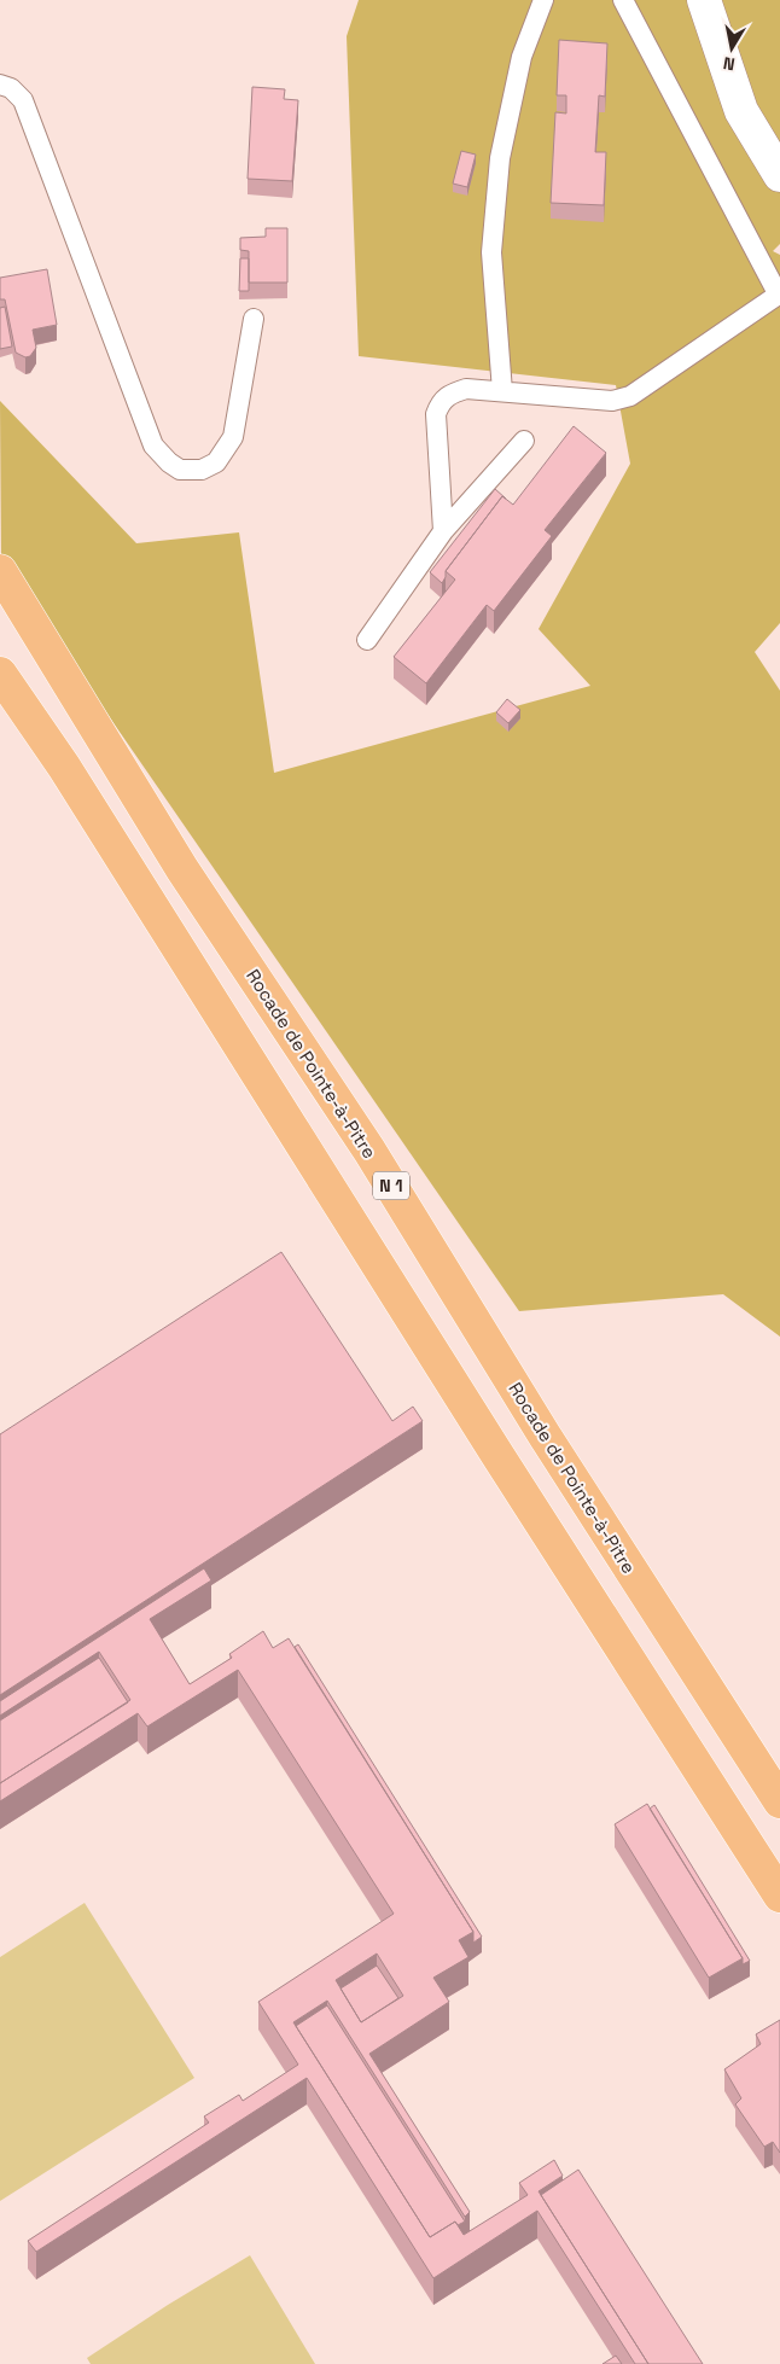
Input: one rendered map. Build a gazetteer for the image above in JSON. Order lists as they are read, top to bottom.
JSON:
{
  "streets": {
    "highway": ["Rocade de Pointe-à-Pitre", "N 1"]
  },
  "north": "bottom"
}
